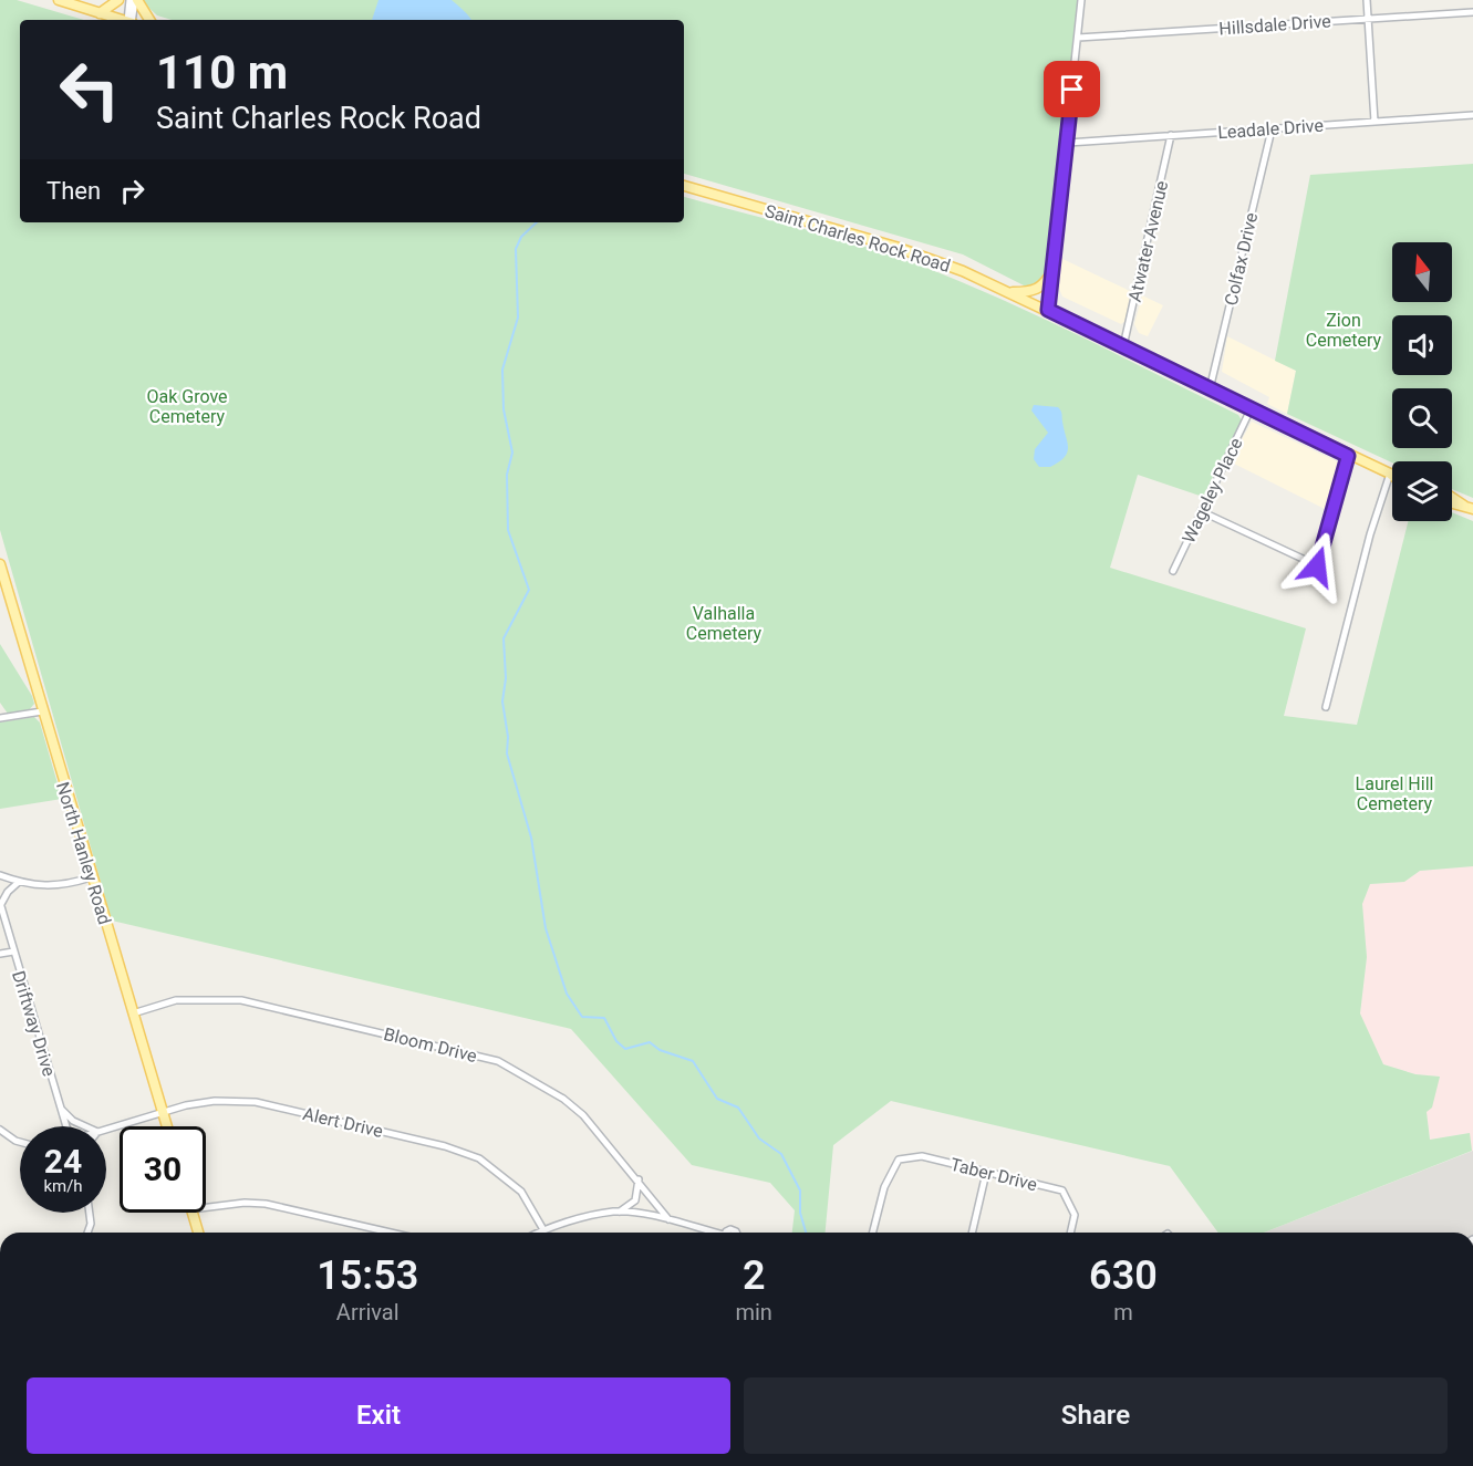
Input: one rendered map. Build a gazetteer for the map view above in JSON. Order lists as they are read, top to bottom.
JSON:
{
  "streets": {
    "main road": ["Saint Charles Rock Road", "North Hanley Road"],
    "street": [
      "Hillsdale Drive",
      "Leadale Drive",
      "Atwater Avenue",
      "Colfax Drive",
      "Wageley Place",
      "Driftway Drive",
      "Bloom Drive",
      "Alert Drive",
      "Taber Drive"
    ]
  },
  "crossings": [
    ["Leadale Drive", "Atwater Avenue"],
    ["Leadale Drive", "Colfax Drive"],
    ["Saint Charles Rock Road", "Atwater Avenue"],
    ["Saint Charles Rock Road", "Colfax Drive"],
    ["Saint Charles Rock Road", "Wageley Place"],
    ["North Hanley Road", "Bloom Drive"],
    ["North Hanley Road", "Alert Drive"]
  ],
  "parks": [
    "Zion Cemetery",
    "Oak Grove Cemetery",
    "Valhalla Cemetery",
    "Laurel Hill Cemetery"
  ],
  "north": "top",
  "page": {
    "turn": ["110 m", "Saint Charles Rock Road"],
    "then": "Then",
    "speed": "24 km/h",
    "limit": "30",
    "eta": [
      "15:53",
      "Arrival",
      "2",
      "min",
      "630",
      "m"
    ],
    "buttons": ["Exit", "Share"]
  }
}
